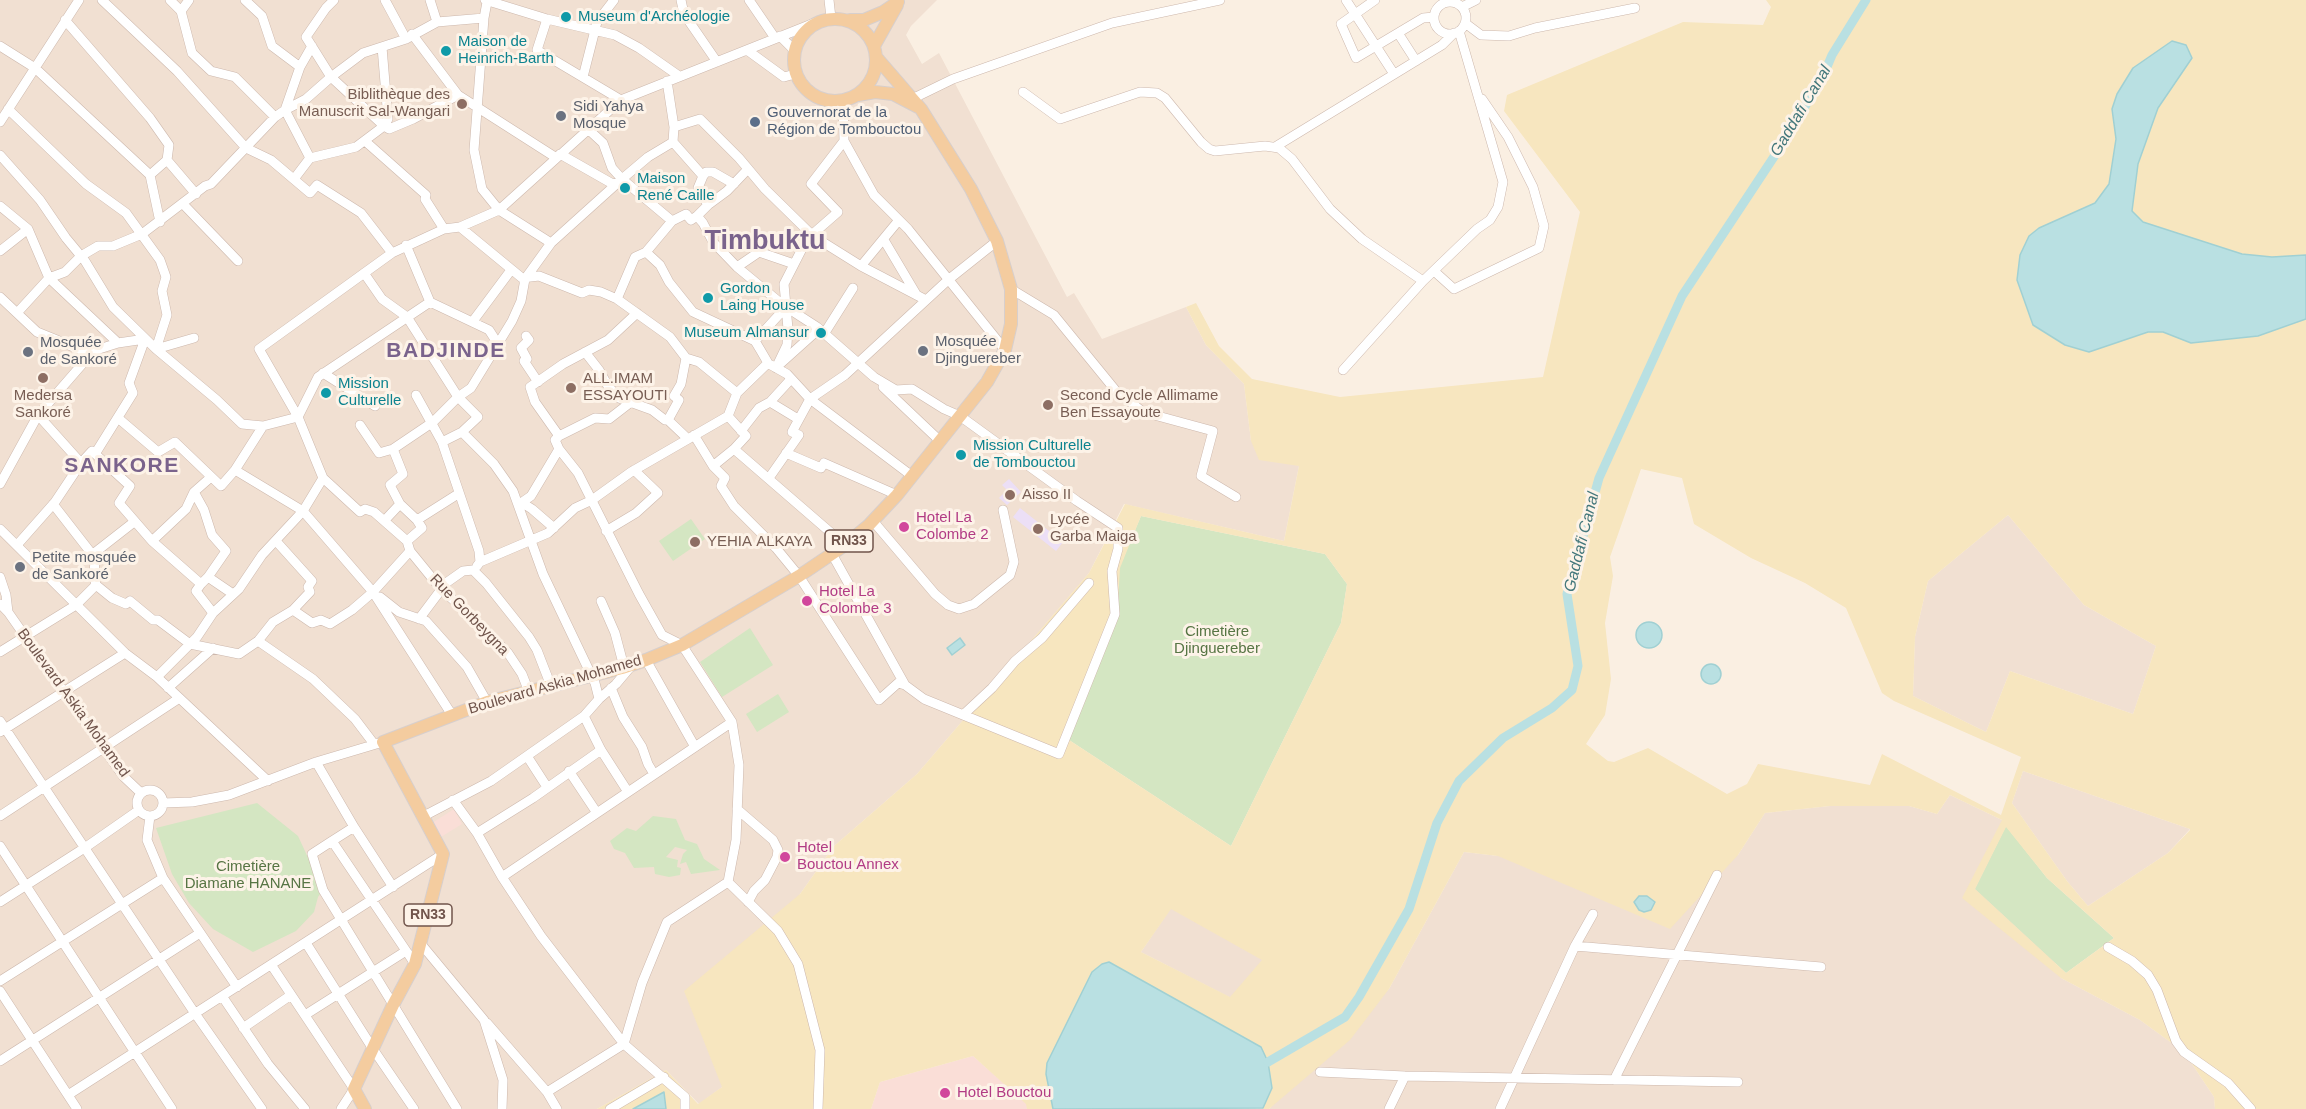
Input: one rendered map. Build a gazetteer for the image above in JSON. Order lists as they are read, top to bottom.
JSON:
{
  "streets": {
    "main road": ["RN33", "Boulevard Askia Mohamed"],
    "street": ["Rue Gorbeygna"]
  },
  "crossings": [
    ["RN33", "Boulevard Askia Mohamed"],
    ["Rue Gorbeygna", "Boulevard Askia Mohamed"]
  ],
  "districts": ["Timbuktu", "BADJINDE", "SANKORE"],
  "water": ["Gaddafi Canal"],
  "parks": ["Cimetière Djinguereber", "Cimetière Diamane HANANE"],
  "places": [
    "Museum d'Archéologie",
    "Maison de Heinrich-Barth",
    "Biblithèque des Manuscrit Sal-Wangari",
    "Sidi Yahya Mosque",
    "Gouvernorat de la Région de Tombouctou",
    "Maison René Caille",
    "Gordon Laing House",
    "Museum Almansur",
    "Mosquée Djinguereber",
    "Mosquée de Sankoré",
    "Medersa Sankoré",
    "ALL.IMAM ESSAYOUTI",
    "Mission Culturelle",
    "Second Cycle Allimame Ben Essayoute",
    "Mission Culturelle de Tombouctou",
    "Aisso II",
    "Hotel La Colombe 2",
    "Lycée Garba Maiga",
    "YEHIA ALKAYA",
    "Petite mosquée de Sankoré",
    "Hotel La Colombe 3",
    "Hotel Bouctou Annex",
    "Hotel Bouctou"
  ]
}
